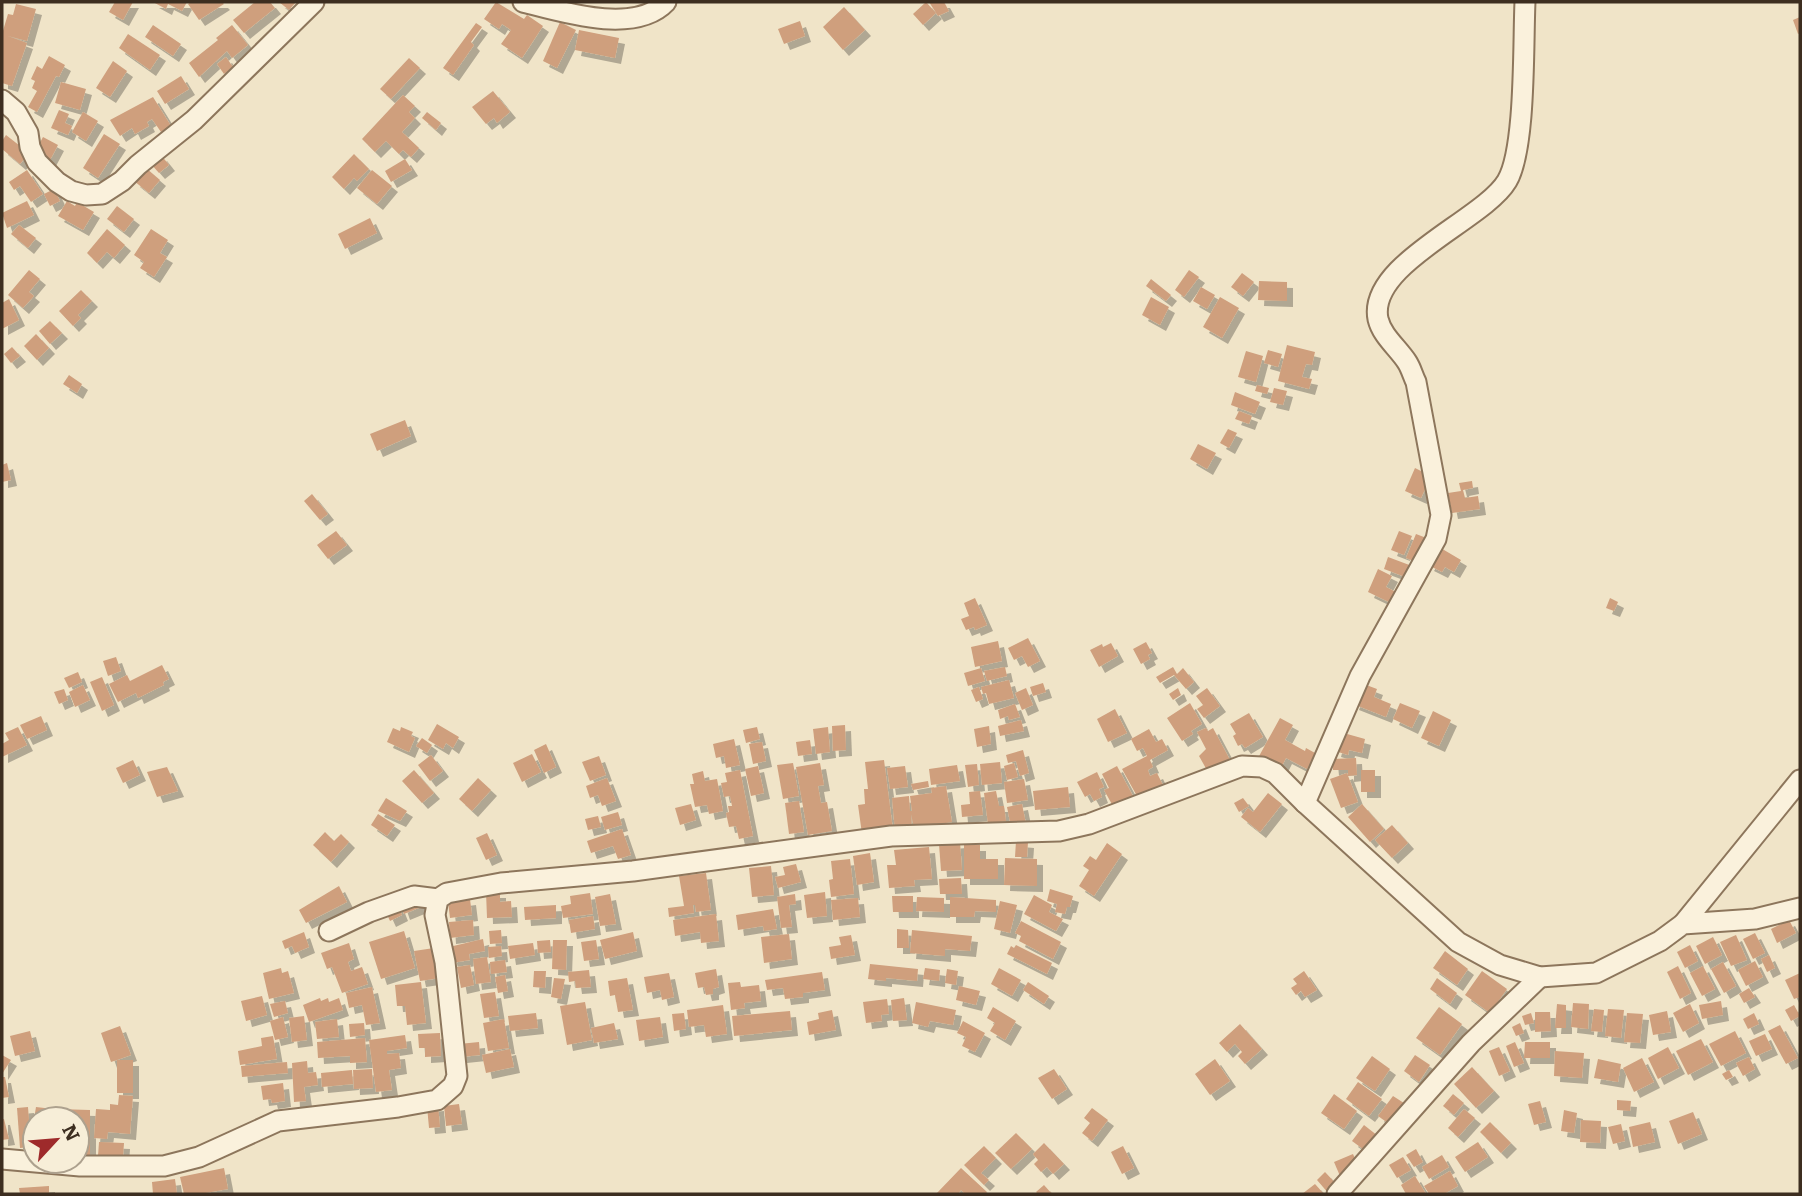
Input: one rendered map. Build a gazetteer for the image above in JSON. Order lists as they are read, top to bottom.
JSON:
{
  "north": "top right"
}
